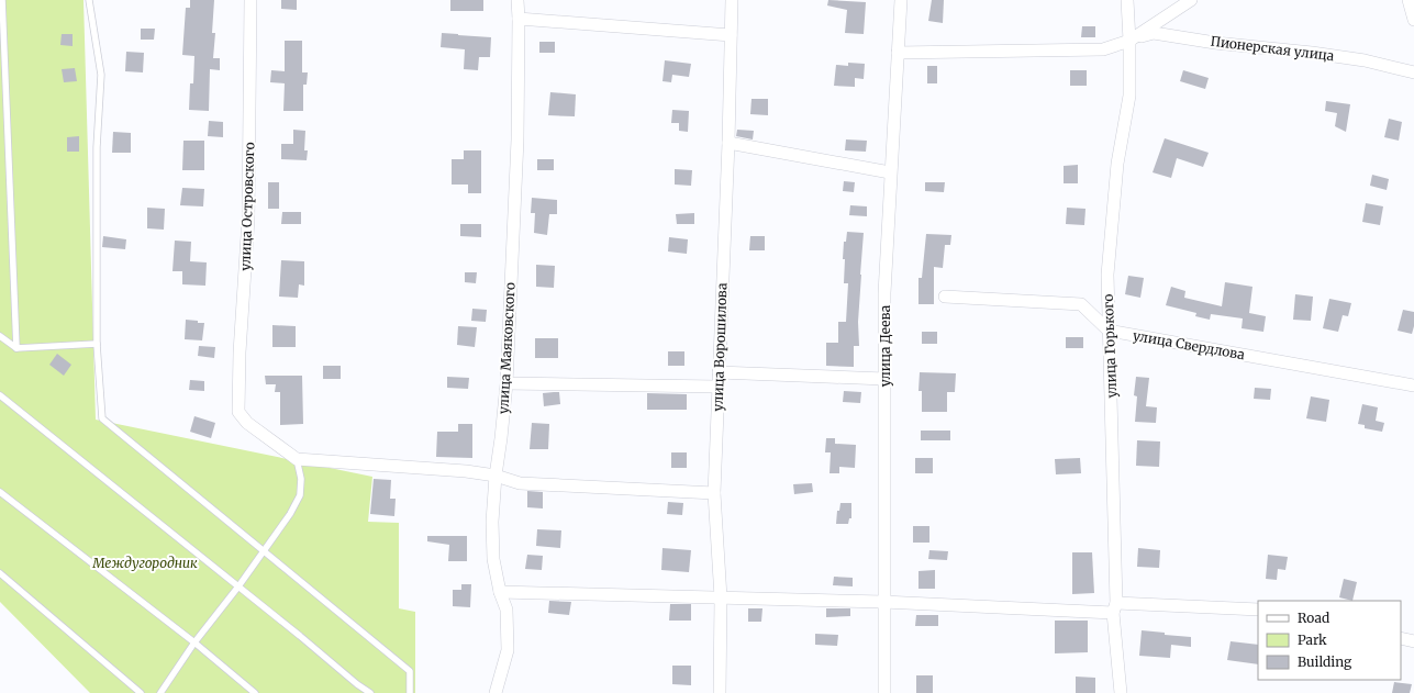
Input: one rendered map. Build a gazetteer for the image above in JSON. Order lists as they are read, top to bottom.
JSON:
{
  "streets": {
    "street": [
      "Пионерская улица",
      "улица Островского",
      "улица Свердлова",
      "улица Деева",
      "улица Горького",
      "улица Ворошилова",
      "улица Маяковского"
    ]
  },
  "crossings": [
    ["Пионерская улица", "улица Горького"],
    ["улица Свердлова", "улица Горького"]
  ],
  "parks": ["Междугородник"],
  "legend": ["Road", "Park", "Building"]
}
